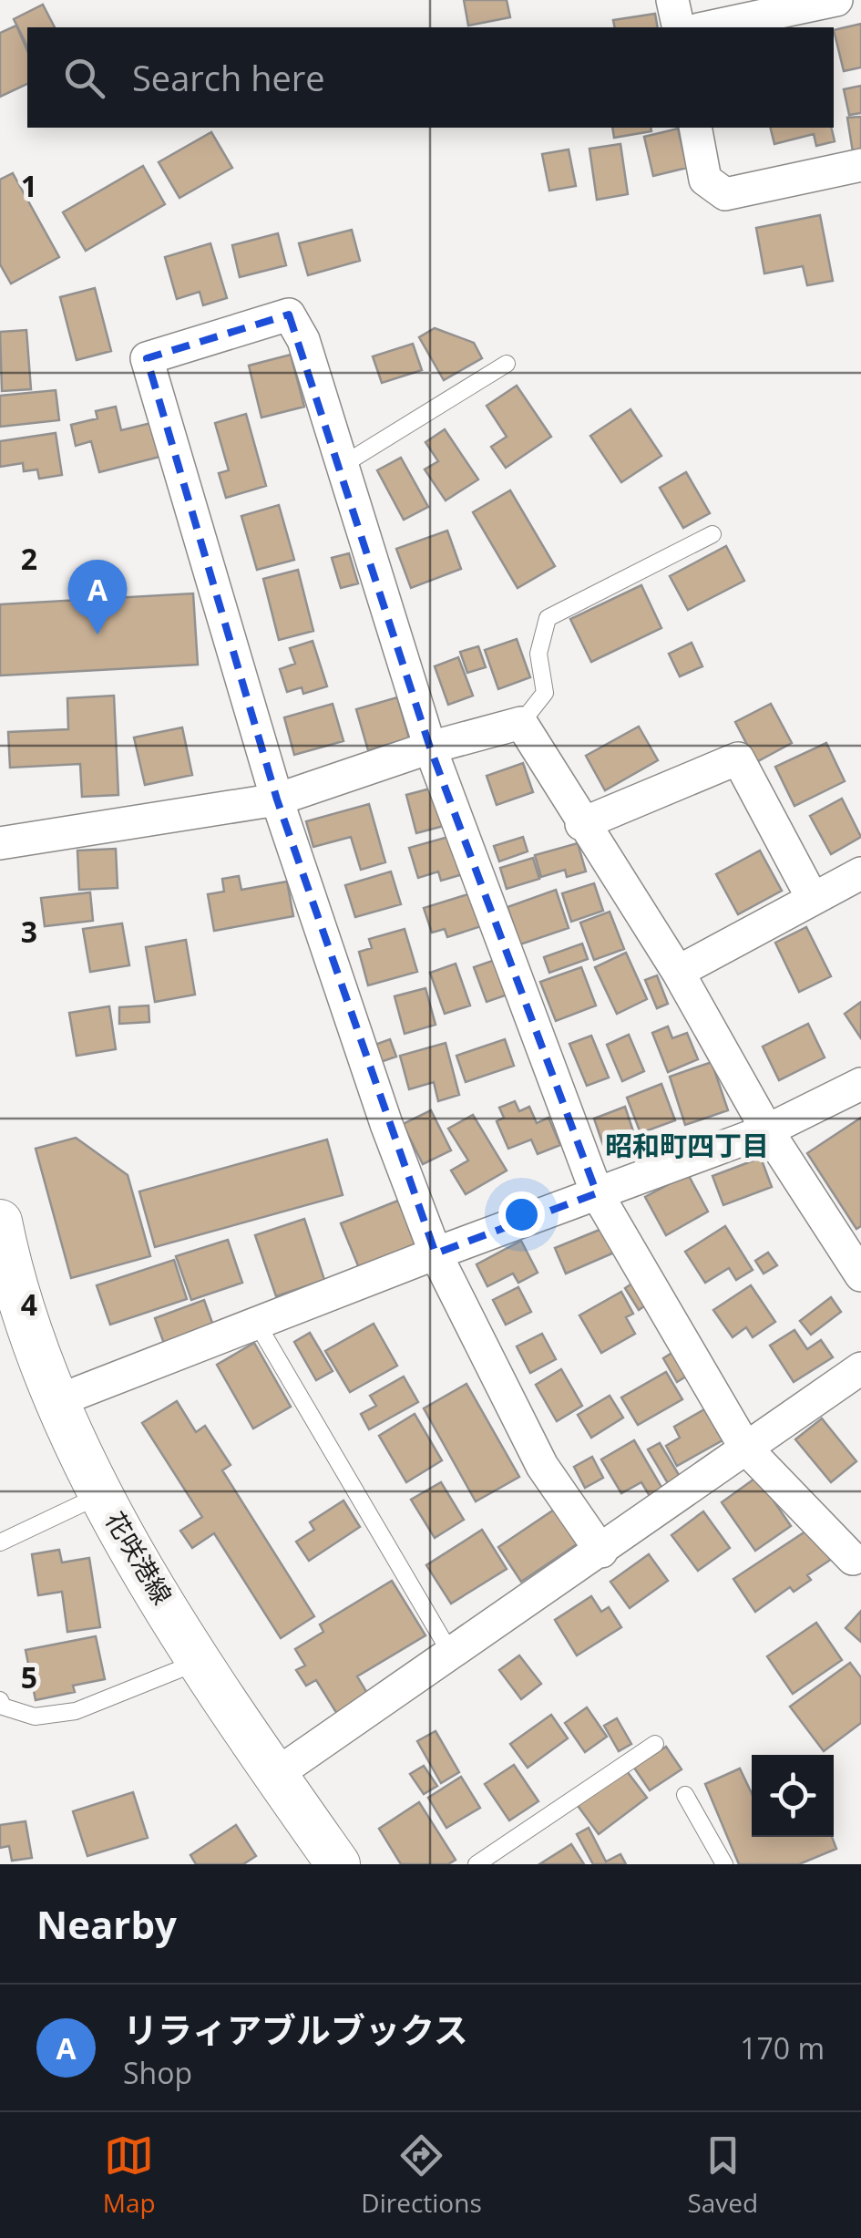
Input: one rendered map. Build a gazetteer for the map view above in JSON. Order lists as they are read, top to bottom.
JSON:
{
  "streets": {
    "main road": ["花咲港線"]
  },
  "districts": ["昭和町四丁目"],
  "page": {
    "search": "Search here",
    "pins": "A",
    "heading": "Nearby",
    "list": [
      {
        "mark": "A",
        "name": "リラィアブルブックス",
        "note": "Shop",
        "value": "170 m"
      }
    ],
    "nav": ["Map", "Directions", "Saved"]
  },
  "grid": {
    "rows": [
      "1",
      "2",
      "3",
      "4",
      "5"
    ]
  }
}
